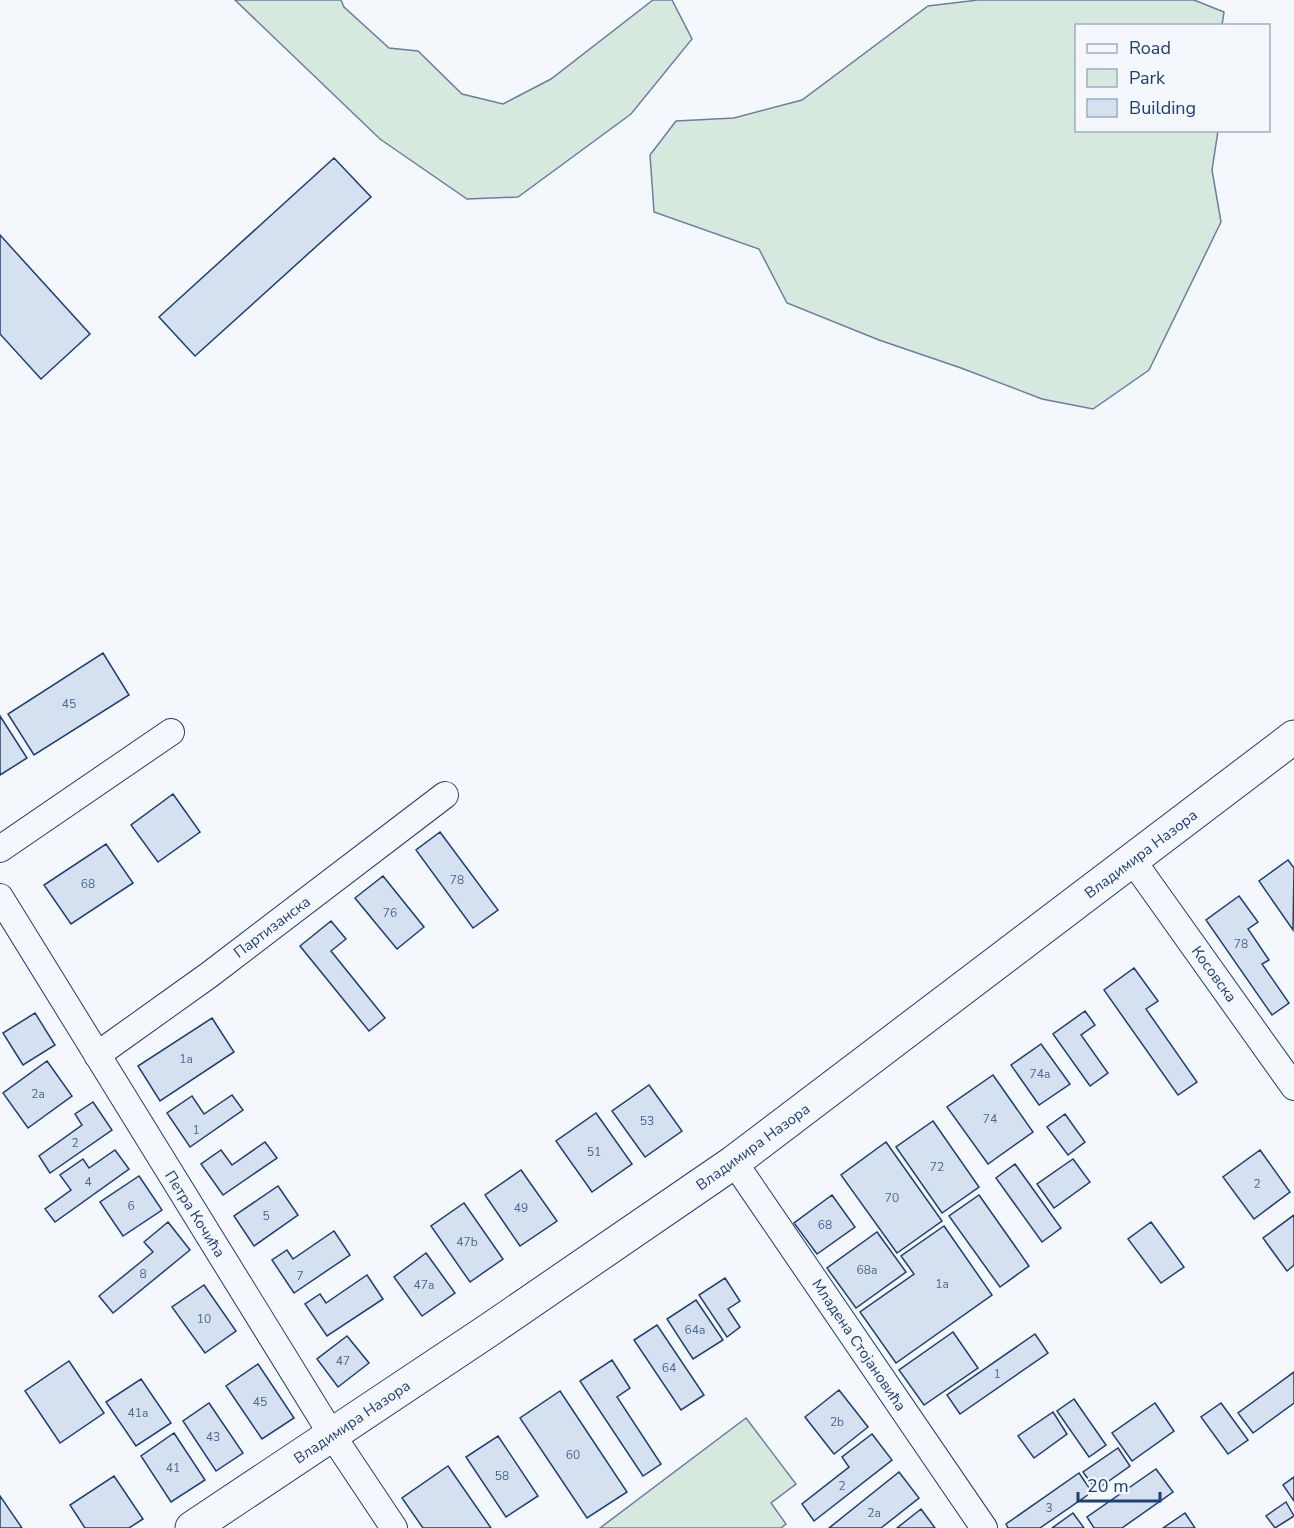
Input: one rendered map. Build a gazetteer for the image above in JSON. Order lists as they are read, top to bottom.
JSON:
{
  "streets": {
    "street": [
      "Владимира Назора",
      "Партизанска",
      "Косовска",
      "Петра Кочића",
      "Младена Стојановића"
    ]
  },
  "crossings": [
    ["Владимира Назора", "Косовска"],
    ["Владимира Назора", "Петра Кочића"],
    ["Владимира Назора", "Младена Стојановића"],
    ["Партизанска", "Петра Кочића"]
  ],
  "house_numbers": [
    "45",
    "78",
    "68",
    "76",
    "78",
    "1a",
    "74a",
    "2a",
    "74",
    "53",
    "1",
    "2",
    "51",
    "72",
    "4",
    "2",
    "70",
    "6",
    "49",
    "5",
    "68",
    "47b",
    "68a",
    "8",
    "7",
    "1a",
    "47a",
    "10",
    "64a",
    "47",
    "64",
    "1",
    "45",
    "41a",
    "2b",
    "43",
    "60",
    "41",
    "58",
    "2",
    "3",
    "2a"
  ],
  "legend": ["Road", "Park", "Building"],
  "scale_bar": "20 m"
}
